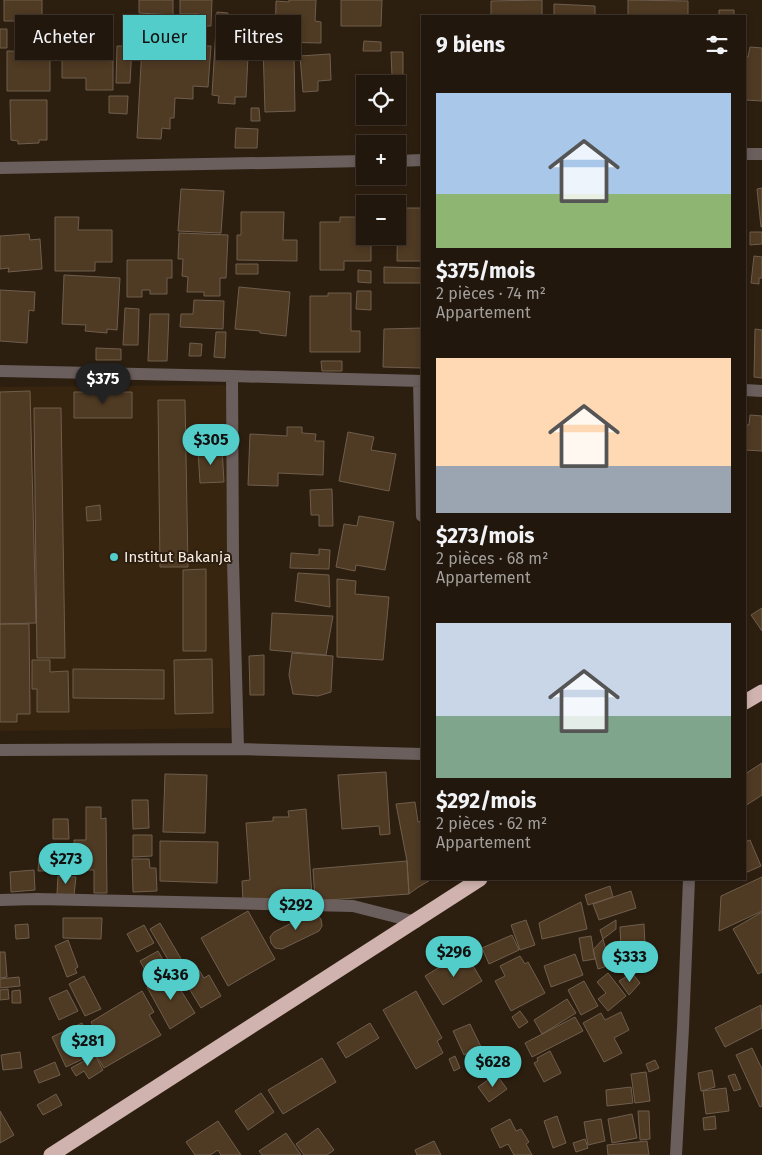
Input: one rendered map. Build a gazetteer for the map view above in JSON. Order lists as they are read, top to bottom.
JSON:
{
  "places": ["Institut Bakanja"],
  "page": {
    "chip": ["Acheter", "Louer", "Filtres"],
    "heading": "9 biens",
    "map_buttons": ["+", "−"],
    "list": [
      {
        "name": "$375/mois",
        "note": "2 pièces · 74 m² · Appartement"
      },
      {
        "name": "$273/mois",
        "note": "2 pièces · 68 m² · Appartement"
      },
      {
        "name": "$292/mois",
        "note": "2 pièces · 62 m² · Appartement"
      }
    ],
    "price": [
      "$375",
      "$305",
      "$273",
      "$292",
      "$296",
      "$333",
      "$436",
      "$281",
      "$628"
    ]
  }
}
